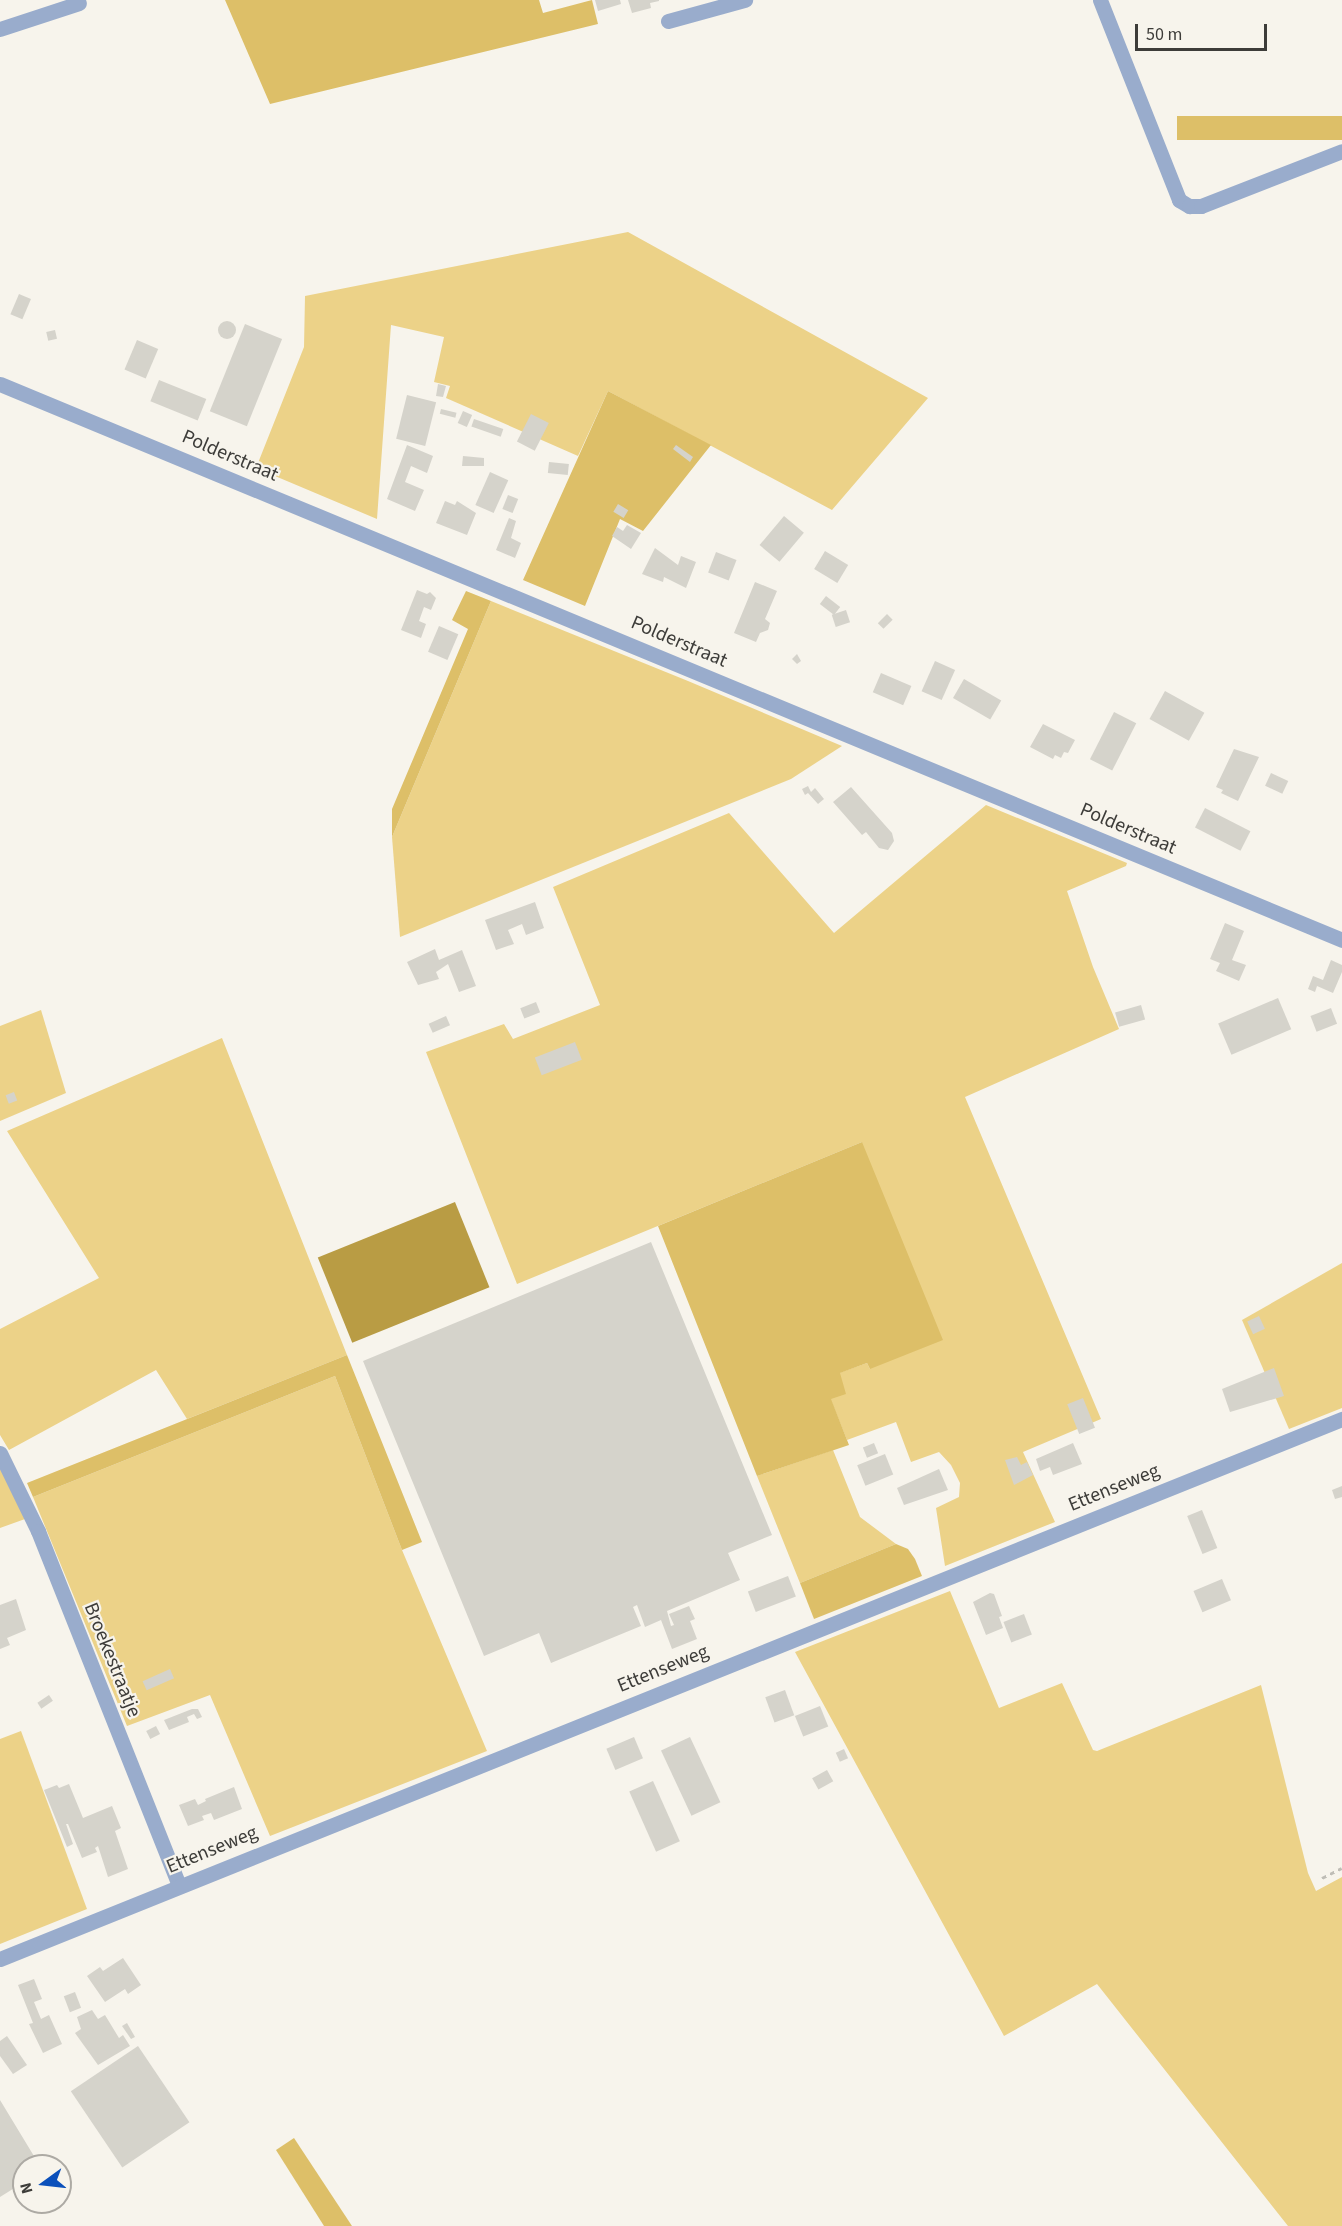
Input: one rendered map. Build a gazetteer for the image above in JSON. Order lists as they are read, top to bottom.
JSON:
{
  "streets": {
    "street": ["Polderstraat", "Ettenseweg", "Broekestraatje"]
  },
  "crossings": [
    ["Ettenseweg", "Broekestraatje"]
  ],
  "scale_bar": "50 m",
  "north": "left"
}
